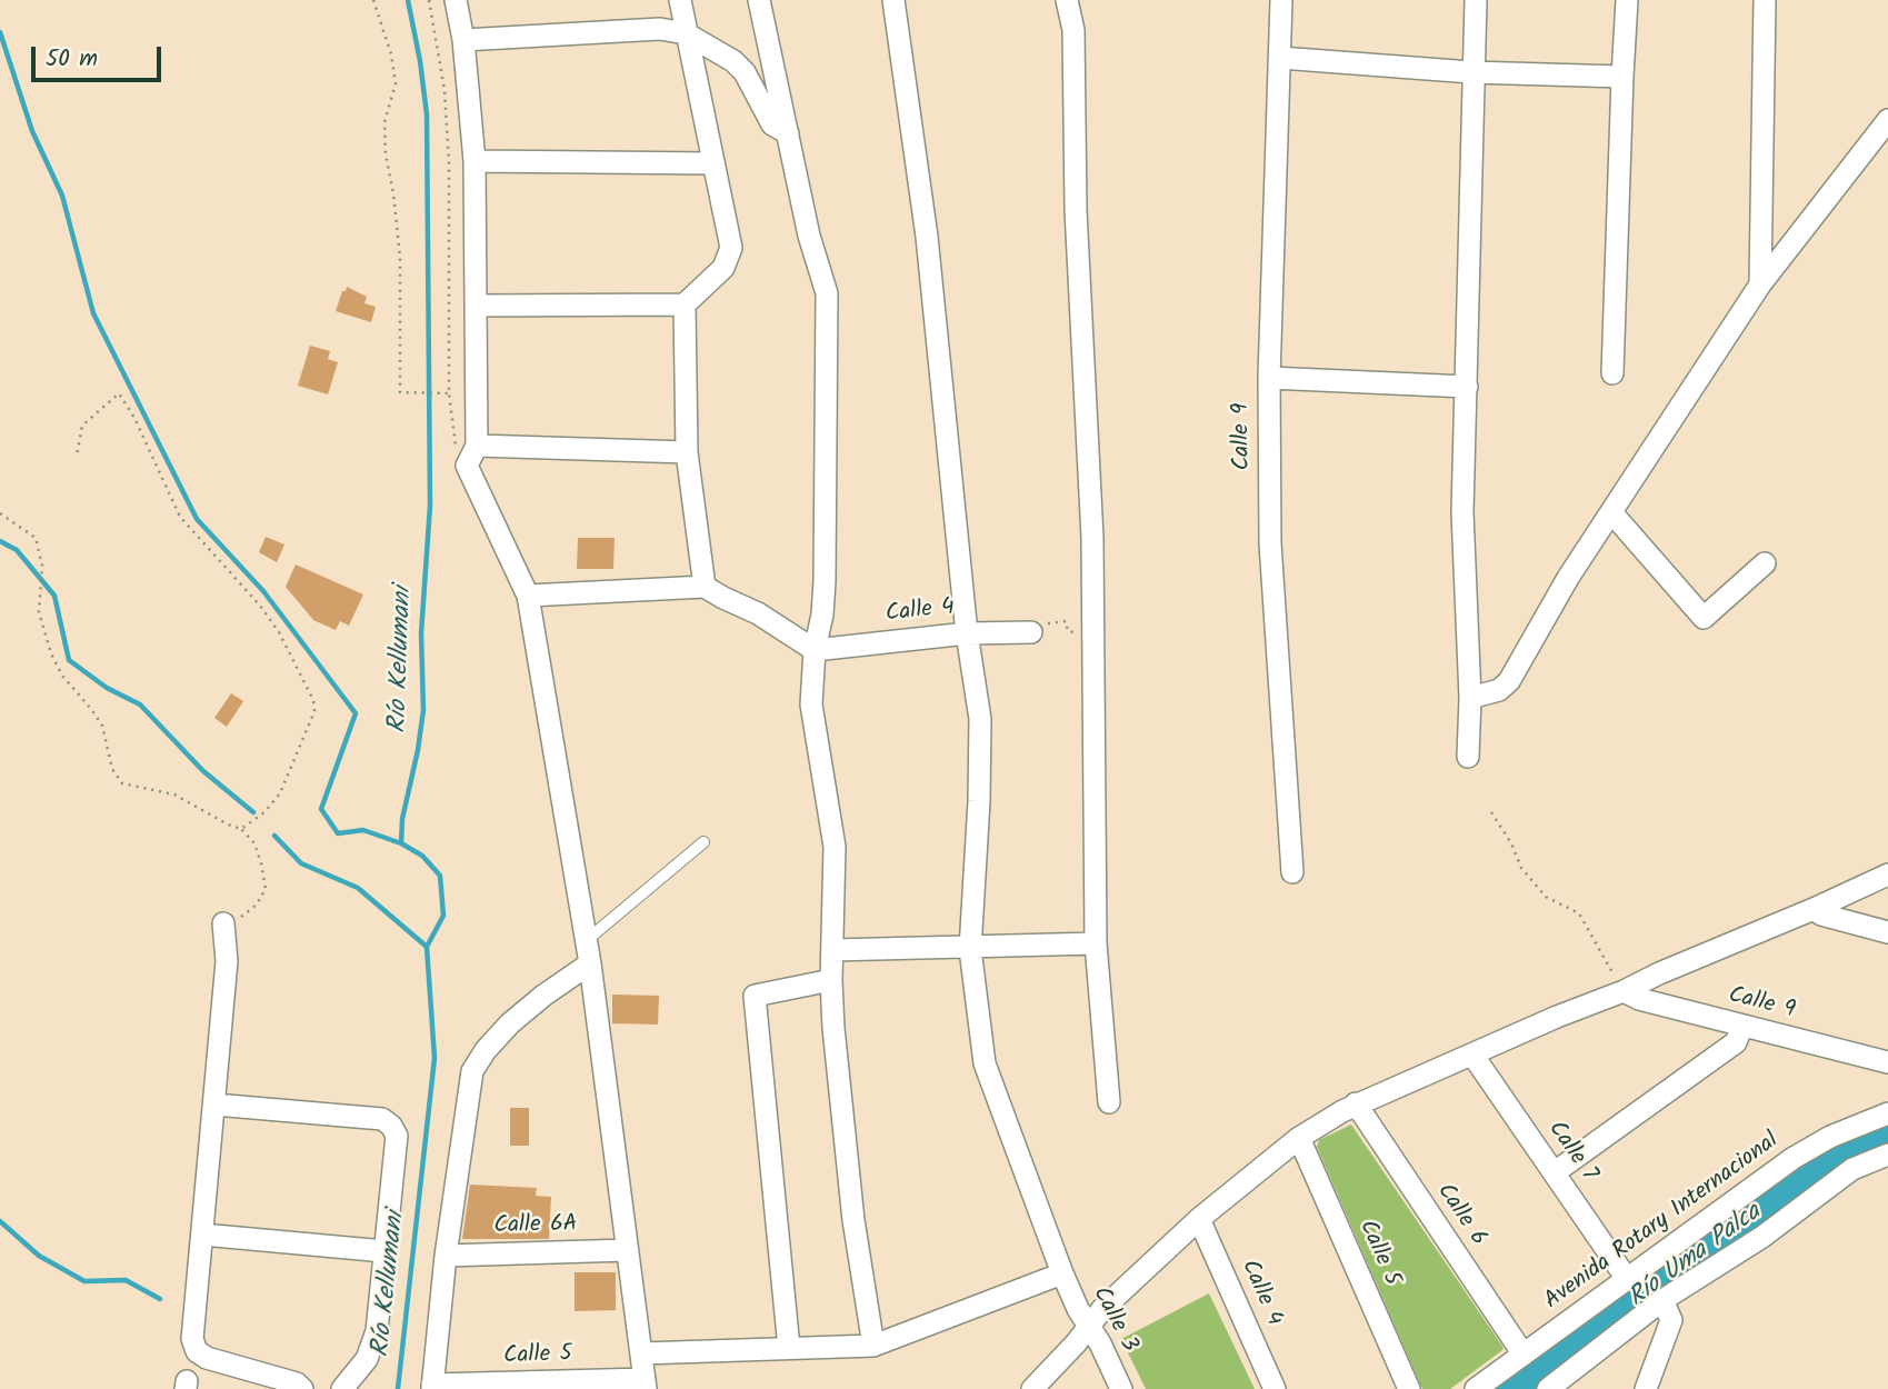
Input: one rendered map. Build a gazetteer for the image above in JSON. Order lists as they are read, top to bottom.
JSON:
{
  "streets": {
    "street": [
      "Calle 9",
      "Calle 4",
      "Calle 7",
      "Calle 6",
      "Avenida Rotary Internacional",
      "Calle 6A",
      "Calle 5",
      "Calle 3"
    ]
  },
  "crossings": [
    ["Calle 4", "Calle 3"],
    ["Calle 7", "Avenida Rotary Internacional"],
    ["Calle 6", "Avenida Rotary Internacional"]
  ],
  "water": ["Río Kellumani", "Río Uma Palca"],
  "scale_bar": "50 m"
}
